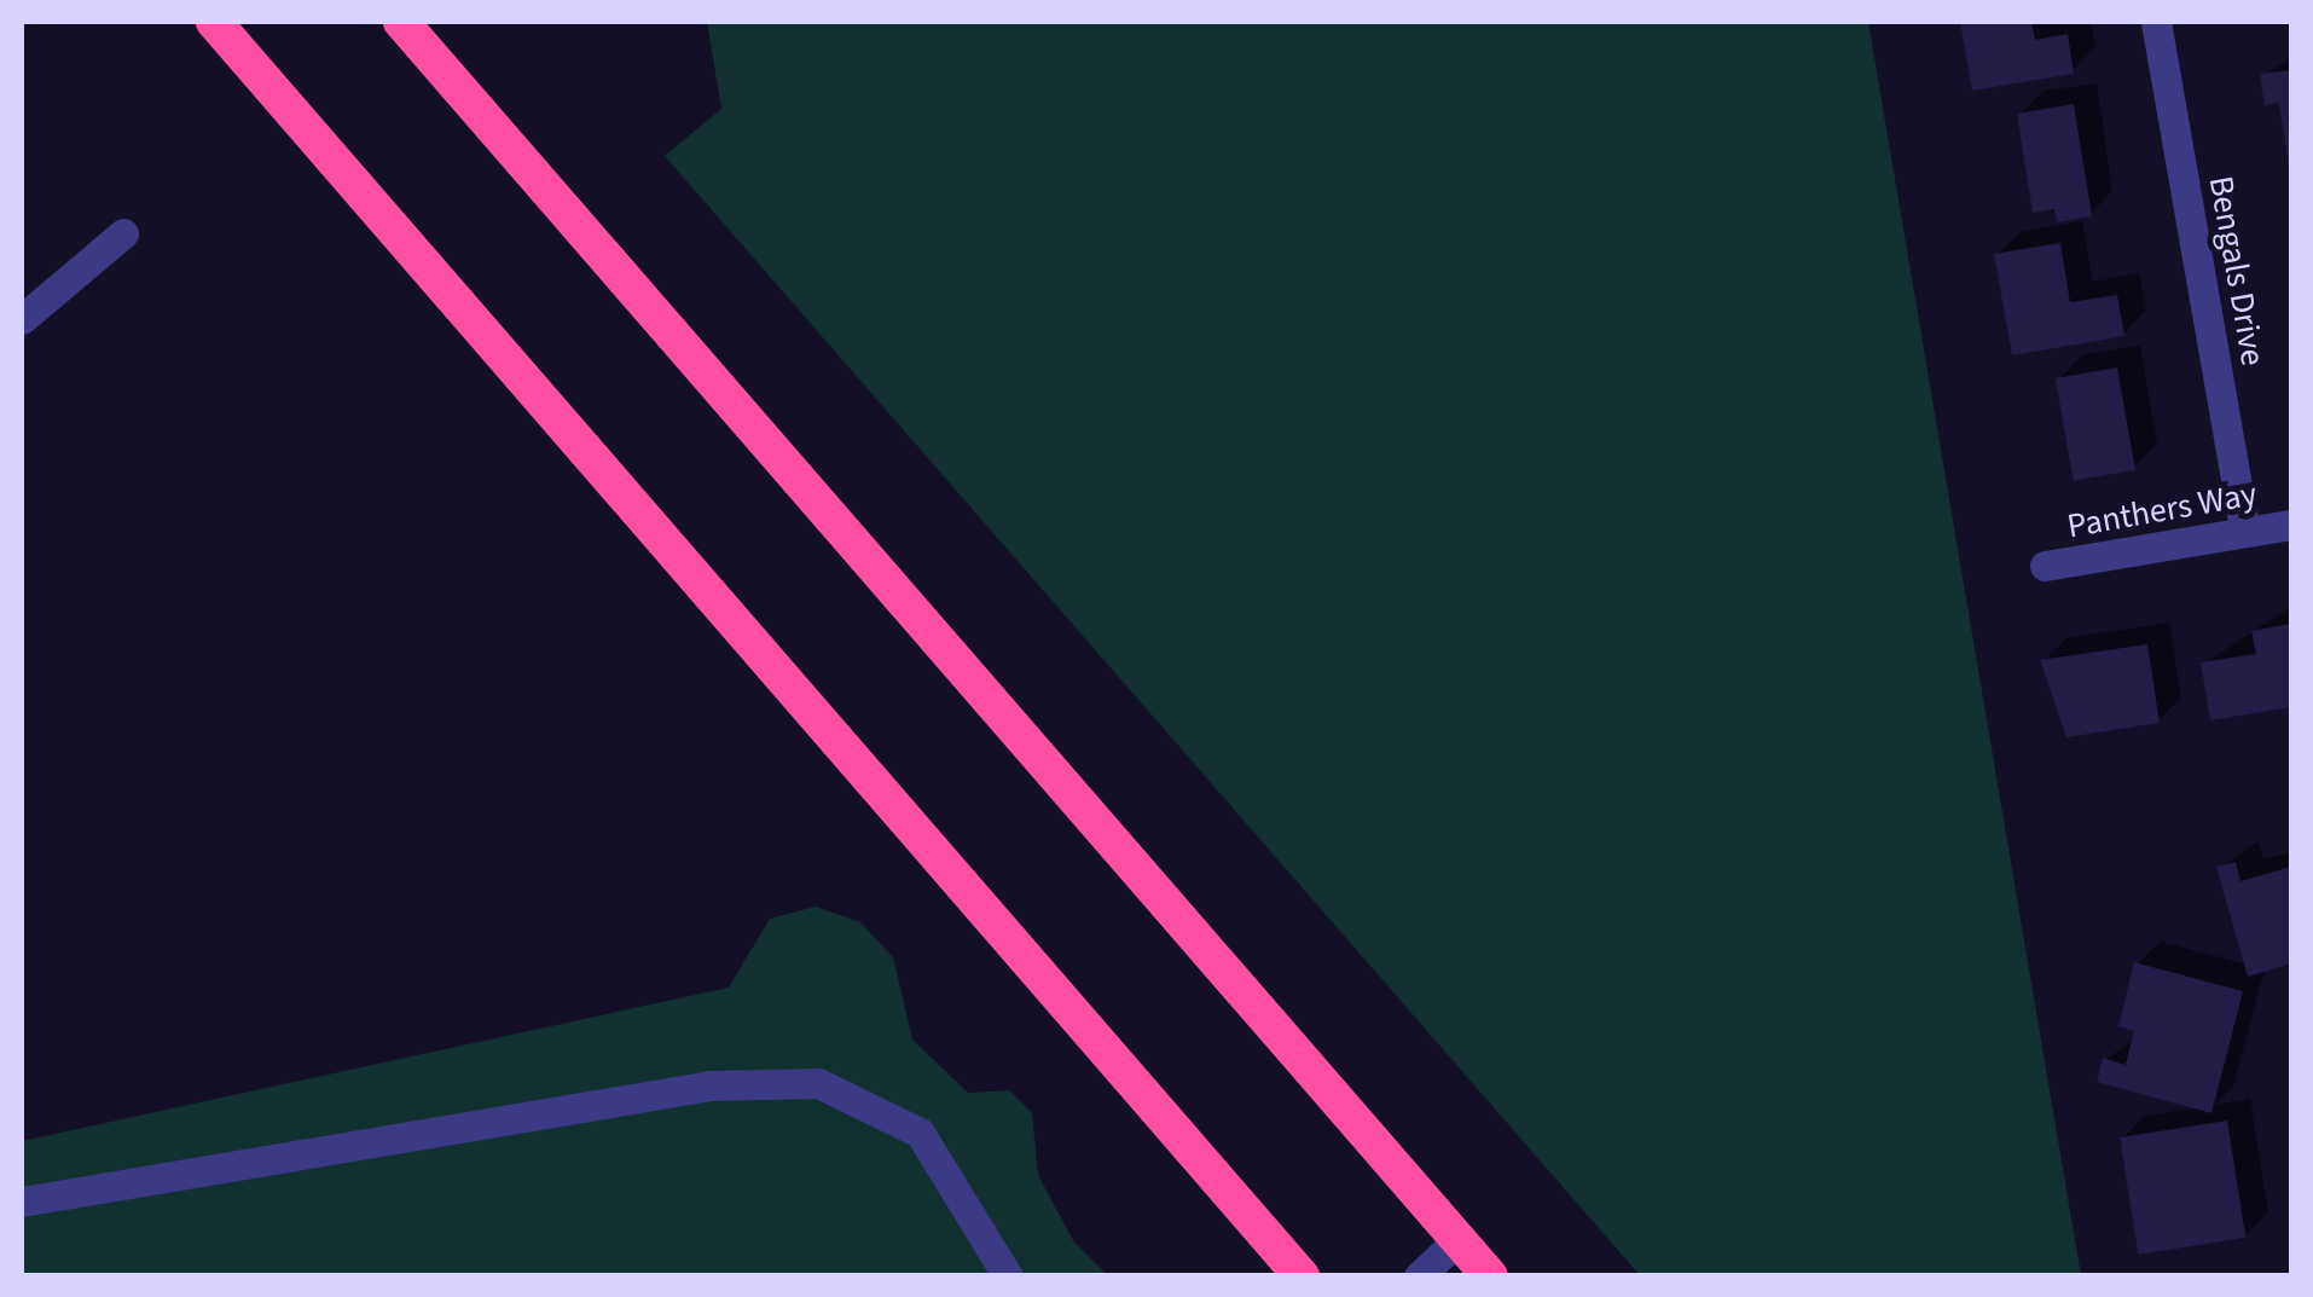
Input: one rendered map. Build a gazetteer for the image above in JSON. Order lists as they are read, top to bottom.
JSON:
{
  "streets": {
    "street": ["Bengals Drive", "Panthers Way"]
  },
  "crossings": [
    ["Bengals Drive", "Panthers Way"]
  ]
}
